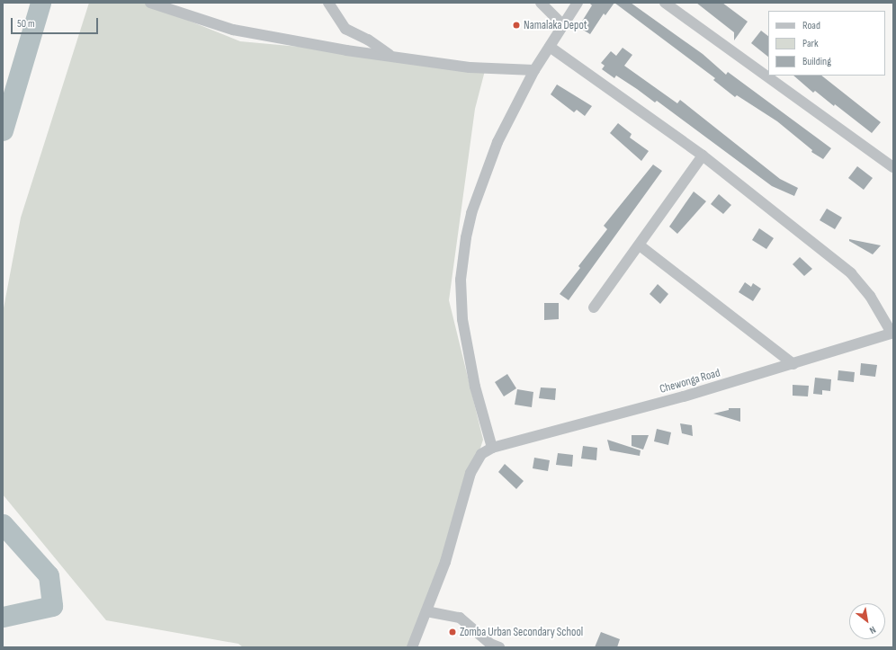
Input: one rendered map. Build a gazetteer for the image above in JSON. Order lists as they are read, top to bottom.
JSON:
{
  "streets": {
    "street": ["Chewonga Road"]
  },
  "places": ["Namalaka Depot", "Zomba Urban Secondary School"],
  "legend": ["Road", "Park", "Building"],
  "scale_bar": "50 m",
  "north": "bottom right"
}
